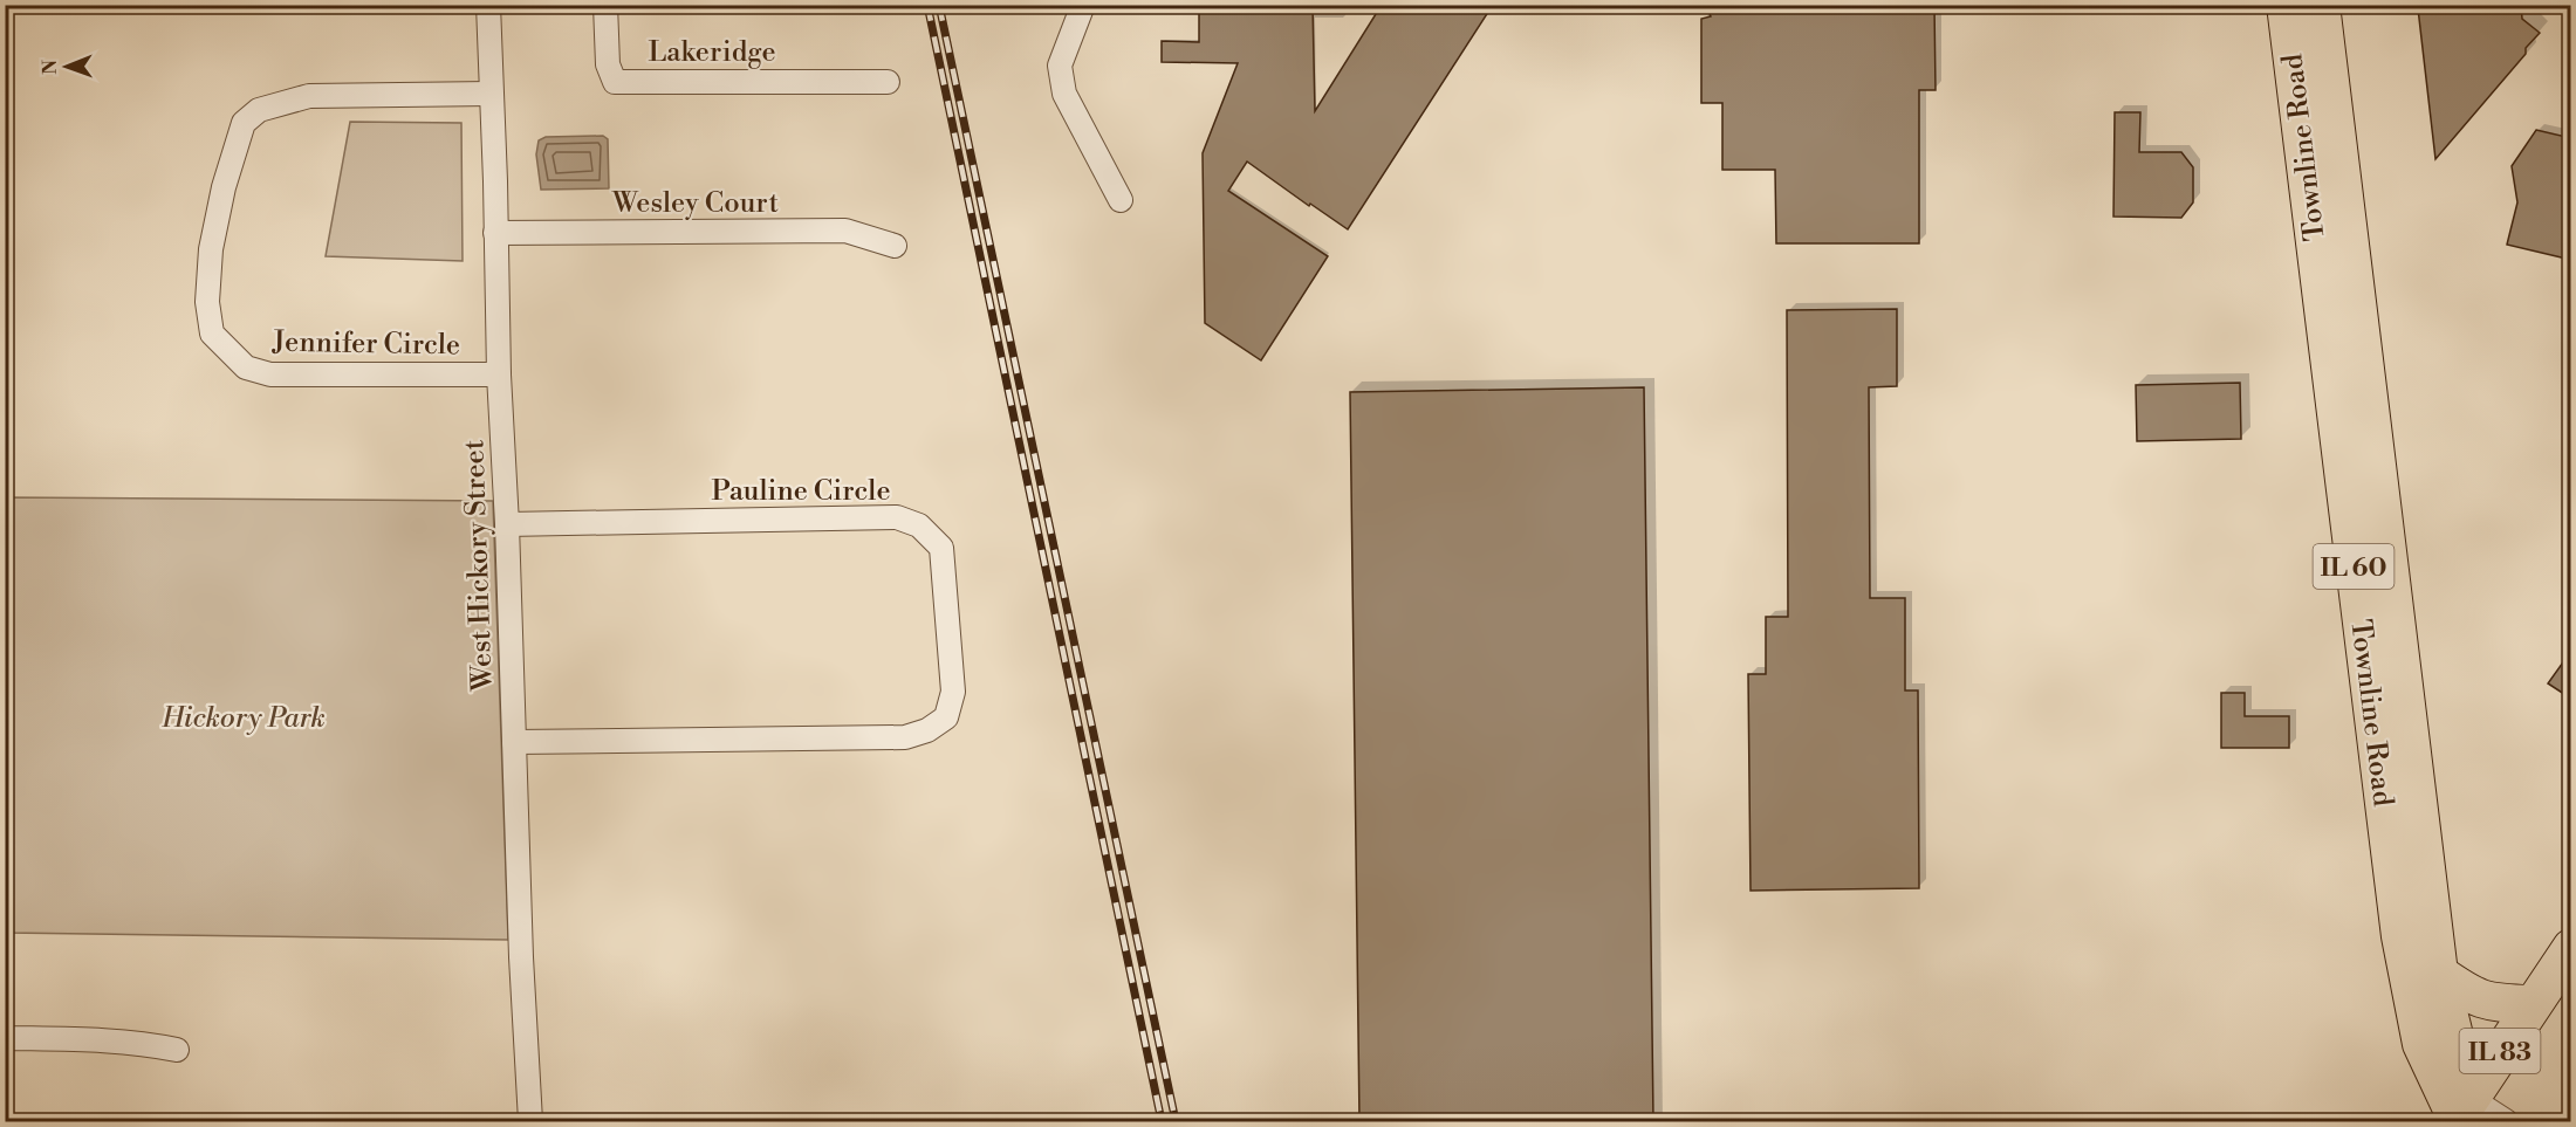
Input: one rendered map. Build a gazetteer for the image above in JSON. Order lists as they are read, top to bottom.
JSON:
{
  "streets": {
    "main road": ["Townline Road", "IL 60", "IL 83"],
    "street": [
      "Lakeridge",
      "Wesley Court",
      "Jennifer Circle",
      "Pauline Circle",
      "West Hickory Street"
    ]
  },
  "crossings": [
    ["Townline Road", "IL 83"],
    ["Wesley Court", "West Hickory Street"],
    ["Jennifer Circle", "West Hickory Street"],
    ["Pauline Circle", "West Hickory Street"]
  ],
  "parks": ["Hickory Park"],
  "north": "left"
}
